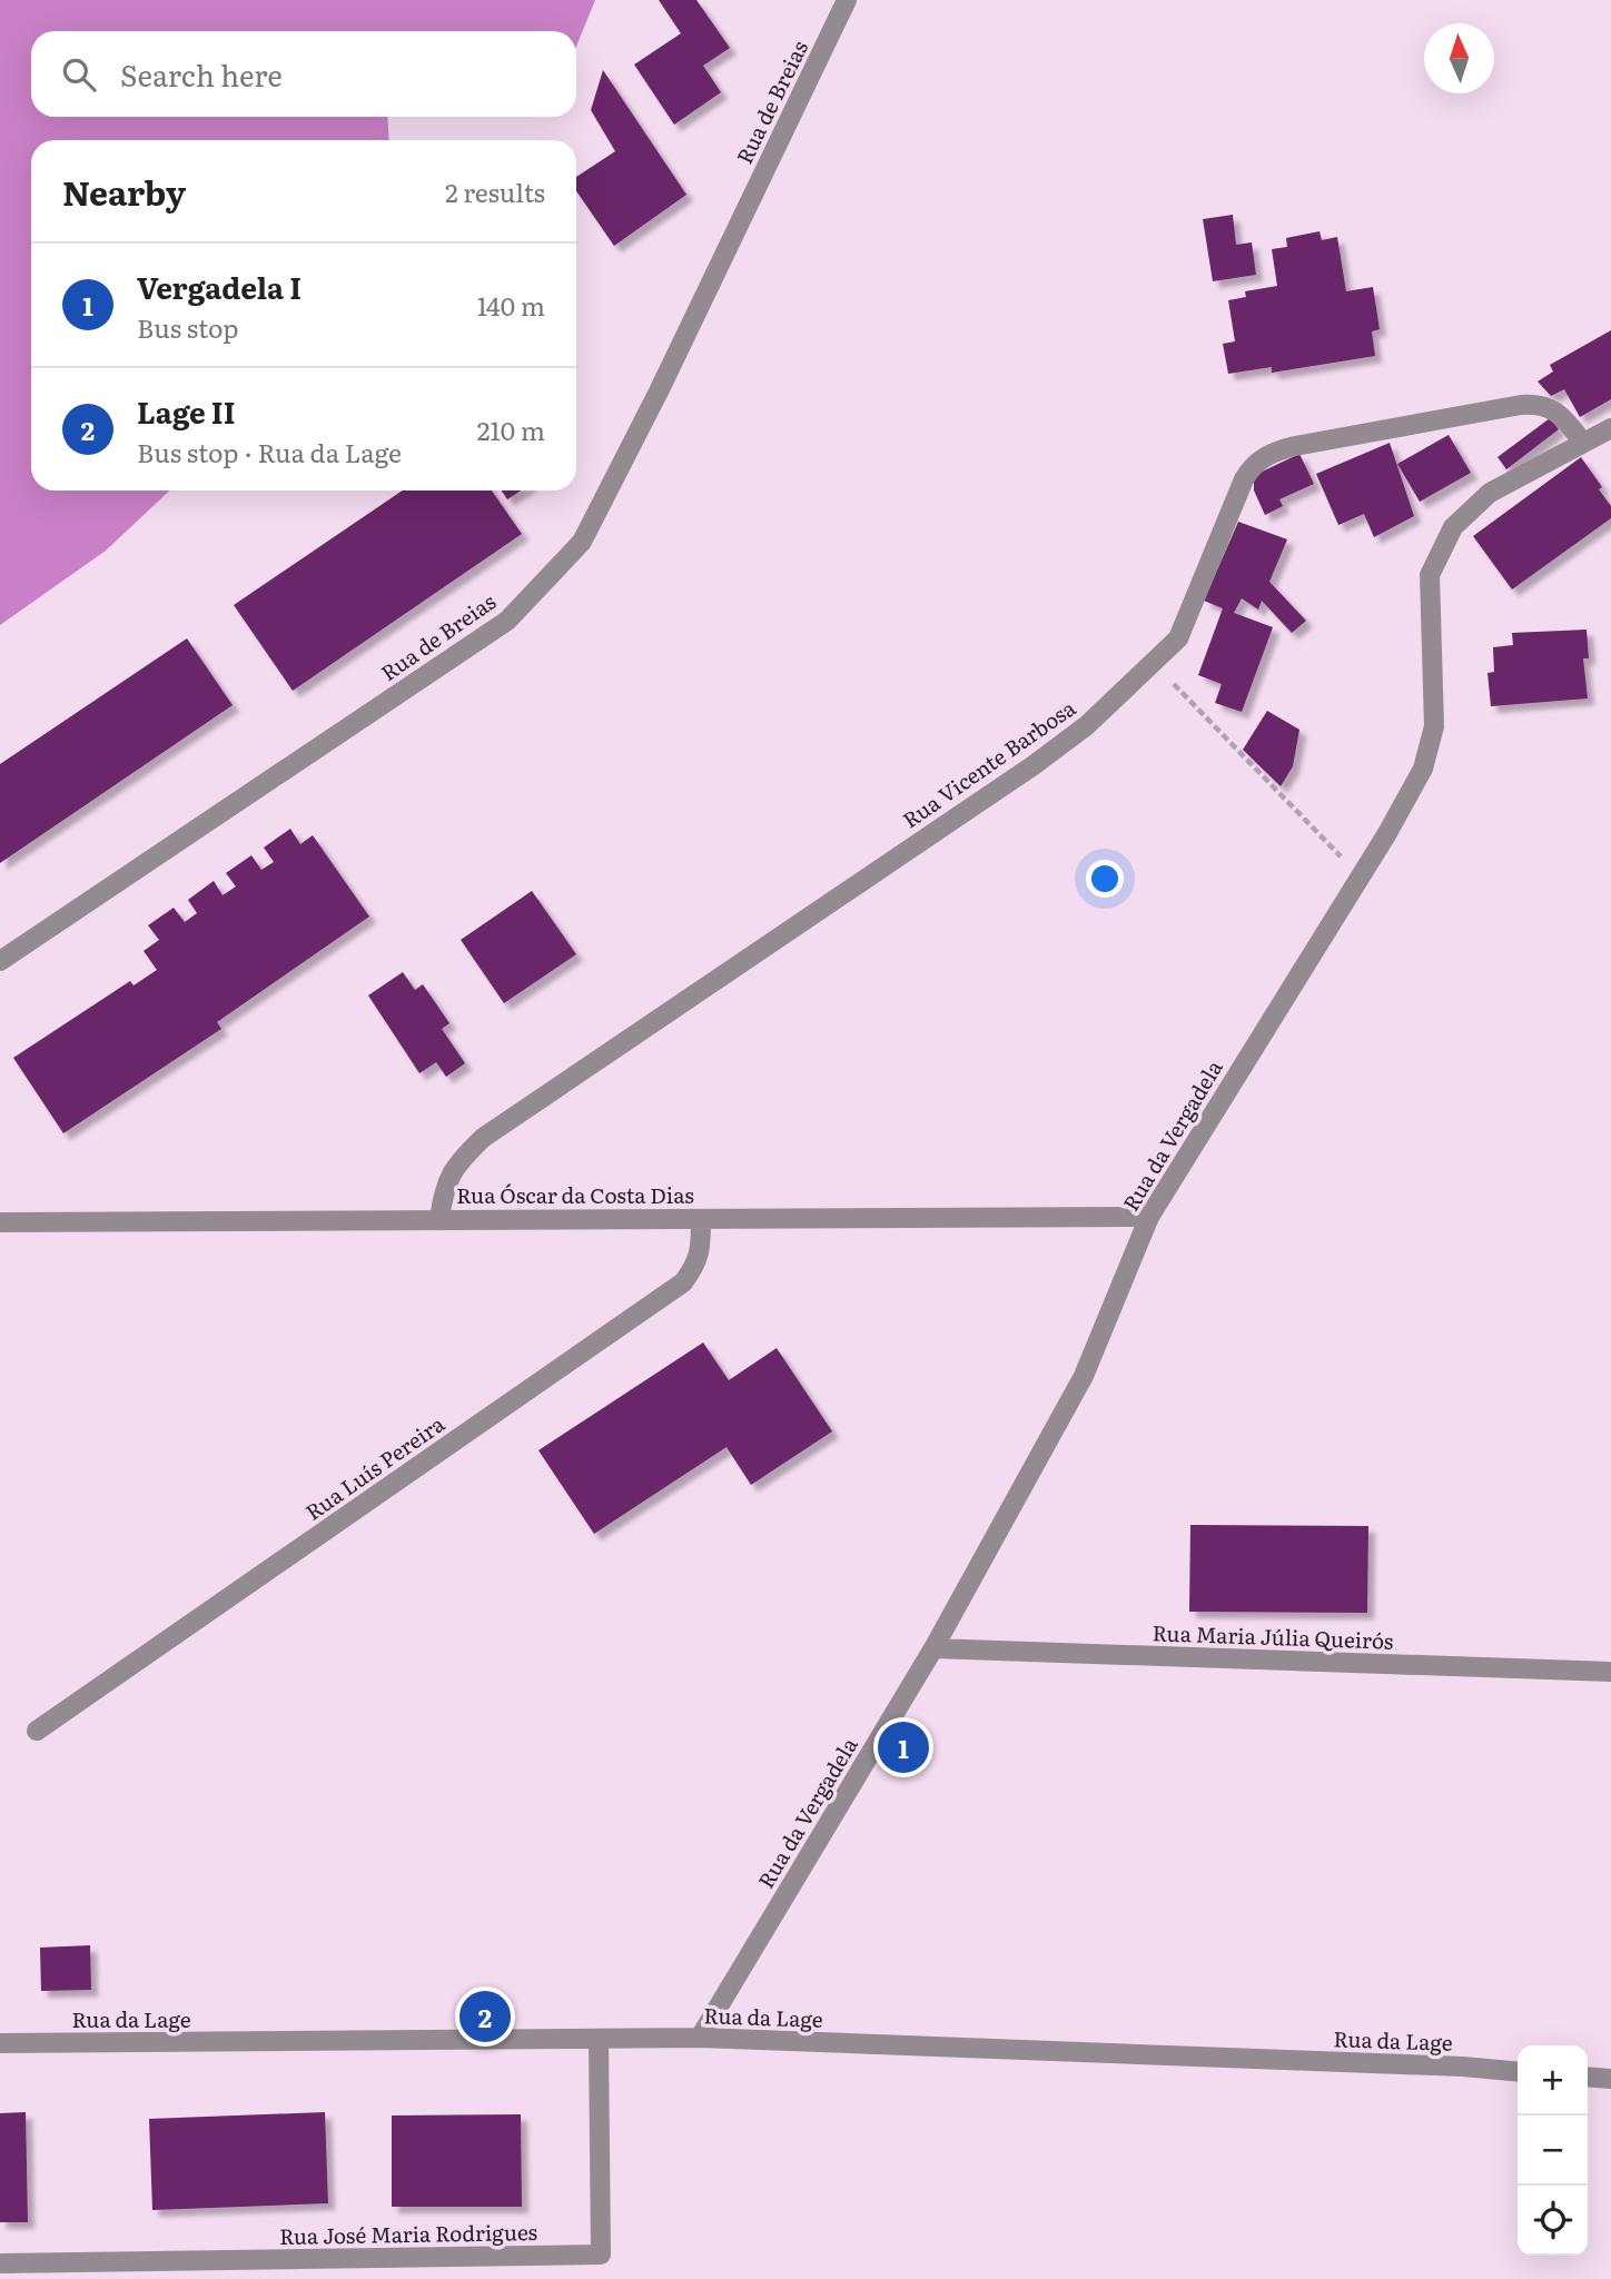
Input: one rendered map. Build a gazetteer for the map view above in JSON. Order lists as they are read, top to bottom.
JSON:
{
  "streets": {
    "street": [
      "Rua de Breias",
      "Rua Vicente Barbosa",
      "Rua da Vergadela",
      "Rua Óscar da Costa Dias",
      "Rua Luís Pereira",
      "Rua Maria Júlia Queirós",
      "Rua da Lage",
      "Rua José Maria Rodrigues"
    ]
  },
  "crossings": [
    ["Rua Vicente Barbosa", "Rua da Vergadela"],
    ["Rua Vicente Barbosa", "Rua Óscar da Costa Dias"],
    ["Rua da Vergadela", "Rua Óscar da Costa Dias"],
    ["Rua da Vergadela", "Rua Maria Júlia Queirós"],
    ["Rua da Vergadela", "Rua da Lage"],
    ["Rua Óscar da Costa Dias", "Rua Luís Pereira"],
    ["Rua da Lage", "Rua José Maria Rodrigues"]
  ],
  "north": "top",
  "page": {
    "search": "Search here",
    "heading": ["Nearby", "2 results"],
    "list": [
      {
        "mark": "1",
        "name": "Vergadela I",
        "note": "Bus stop",
        "value": "140 m"
      },
      {
        "mark": "2",
        "name": "Lage II",
        "note": "Bus stop · Rua da Lage",
        "value": "210 m"
      }
    ],
    "pins": ["1", "2"],
    "map_buttons": ["+", "−"]
  }
}
